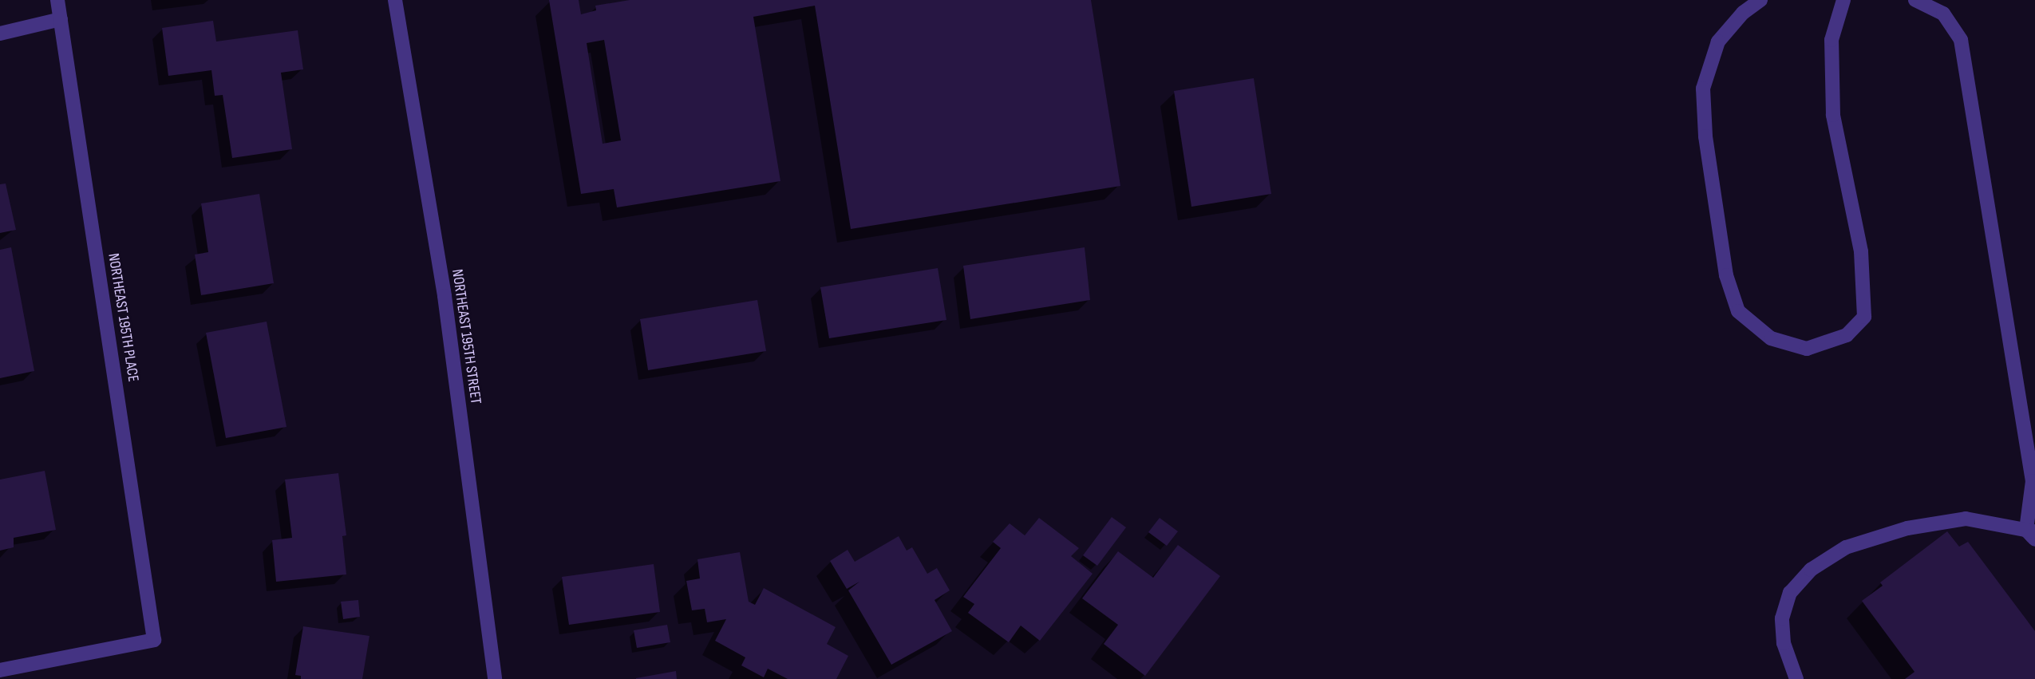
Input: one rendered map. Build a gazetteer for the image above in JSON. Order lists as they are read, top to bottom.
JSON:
{
  "streets": {
    "street": ["NORTHEAST 195TH PLACE", "NORTHEAST 195TH STREET"]
  }
}
